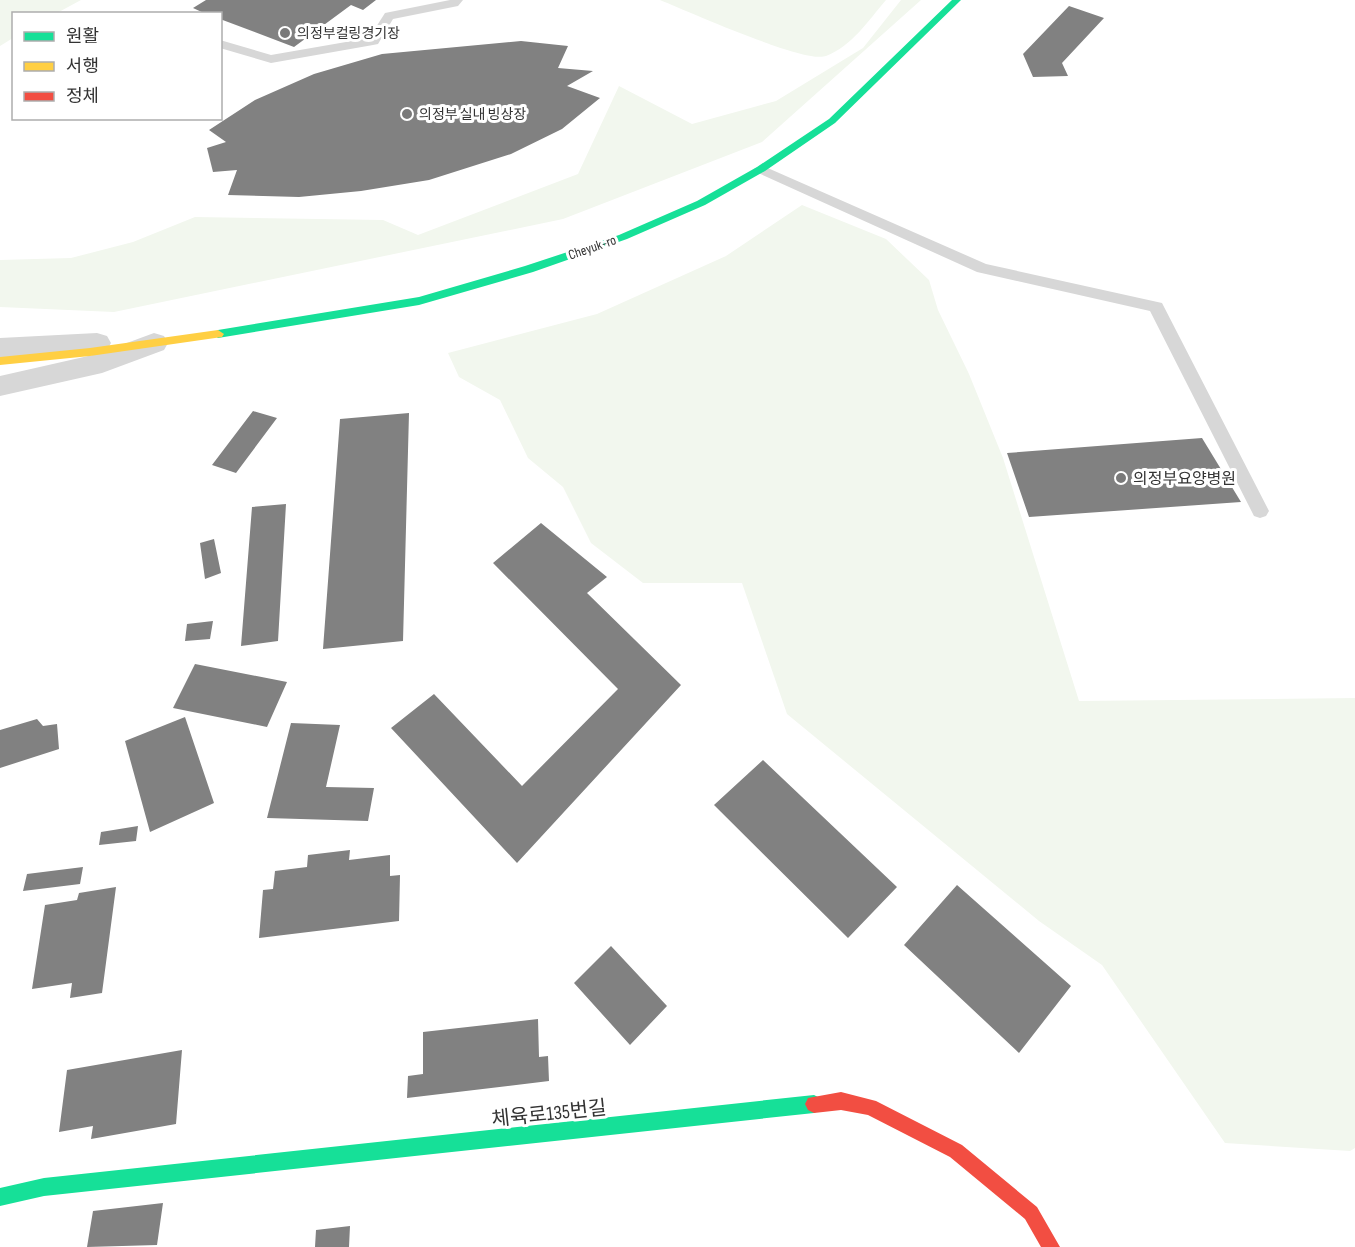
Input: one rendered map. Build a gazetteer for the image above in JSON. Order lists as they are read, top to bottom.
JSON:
{
  "streets": {
    "street": ["Cheyuk-ro", "체육로135번길"]
  },
  "places": ["의정부컬링경기장", "의정부 실내 빙상장", "의정부요양병원"],
  "legend": ["원활", "서행", "정체"]
}
